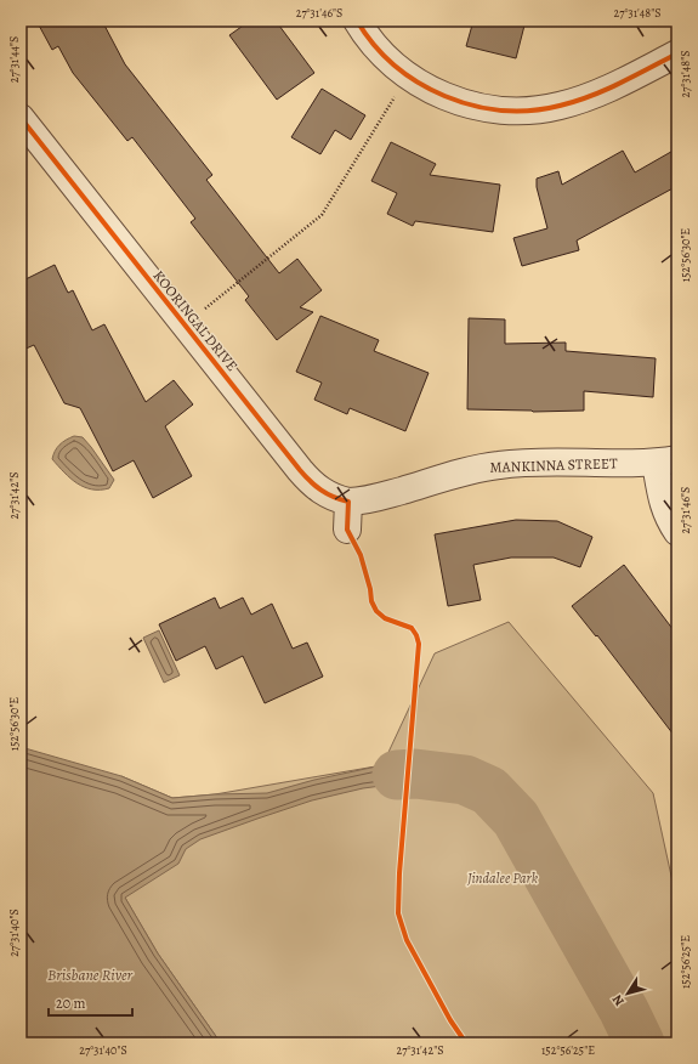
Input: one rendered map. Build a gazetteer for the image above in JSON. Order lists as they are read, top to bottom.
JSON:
{
  "streets": {
    "street": ["KOORINGAL DRIVE", "MANKINNA STREET"]
  },
  "crossings": [
    ["KOORINGAL DRIVE", "MANKINNA STREET"]
  ],
  "water": ["Brisbane River"],
  "parks": ["Jindalee Park"],
  "scale_bar": "20 m",
  "north": "bottom left",
  "coordinates": [
    "27°31'46\"S",
    "27°31'48\"S",
    "27°31'44\"S",
    "152°56'30\"E",
    "27°31'42\"S",
    "27°31'40\"S",
    "152°56'25\"E"
  ]
}
